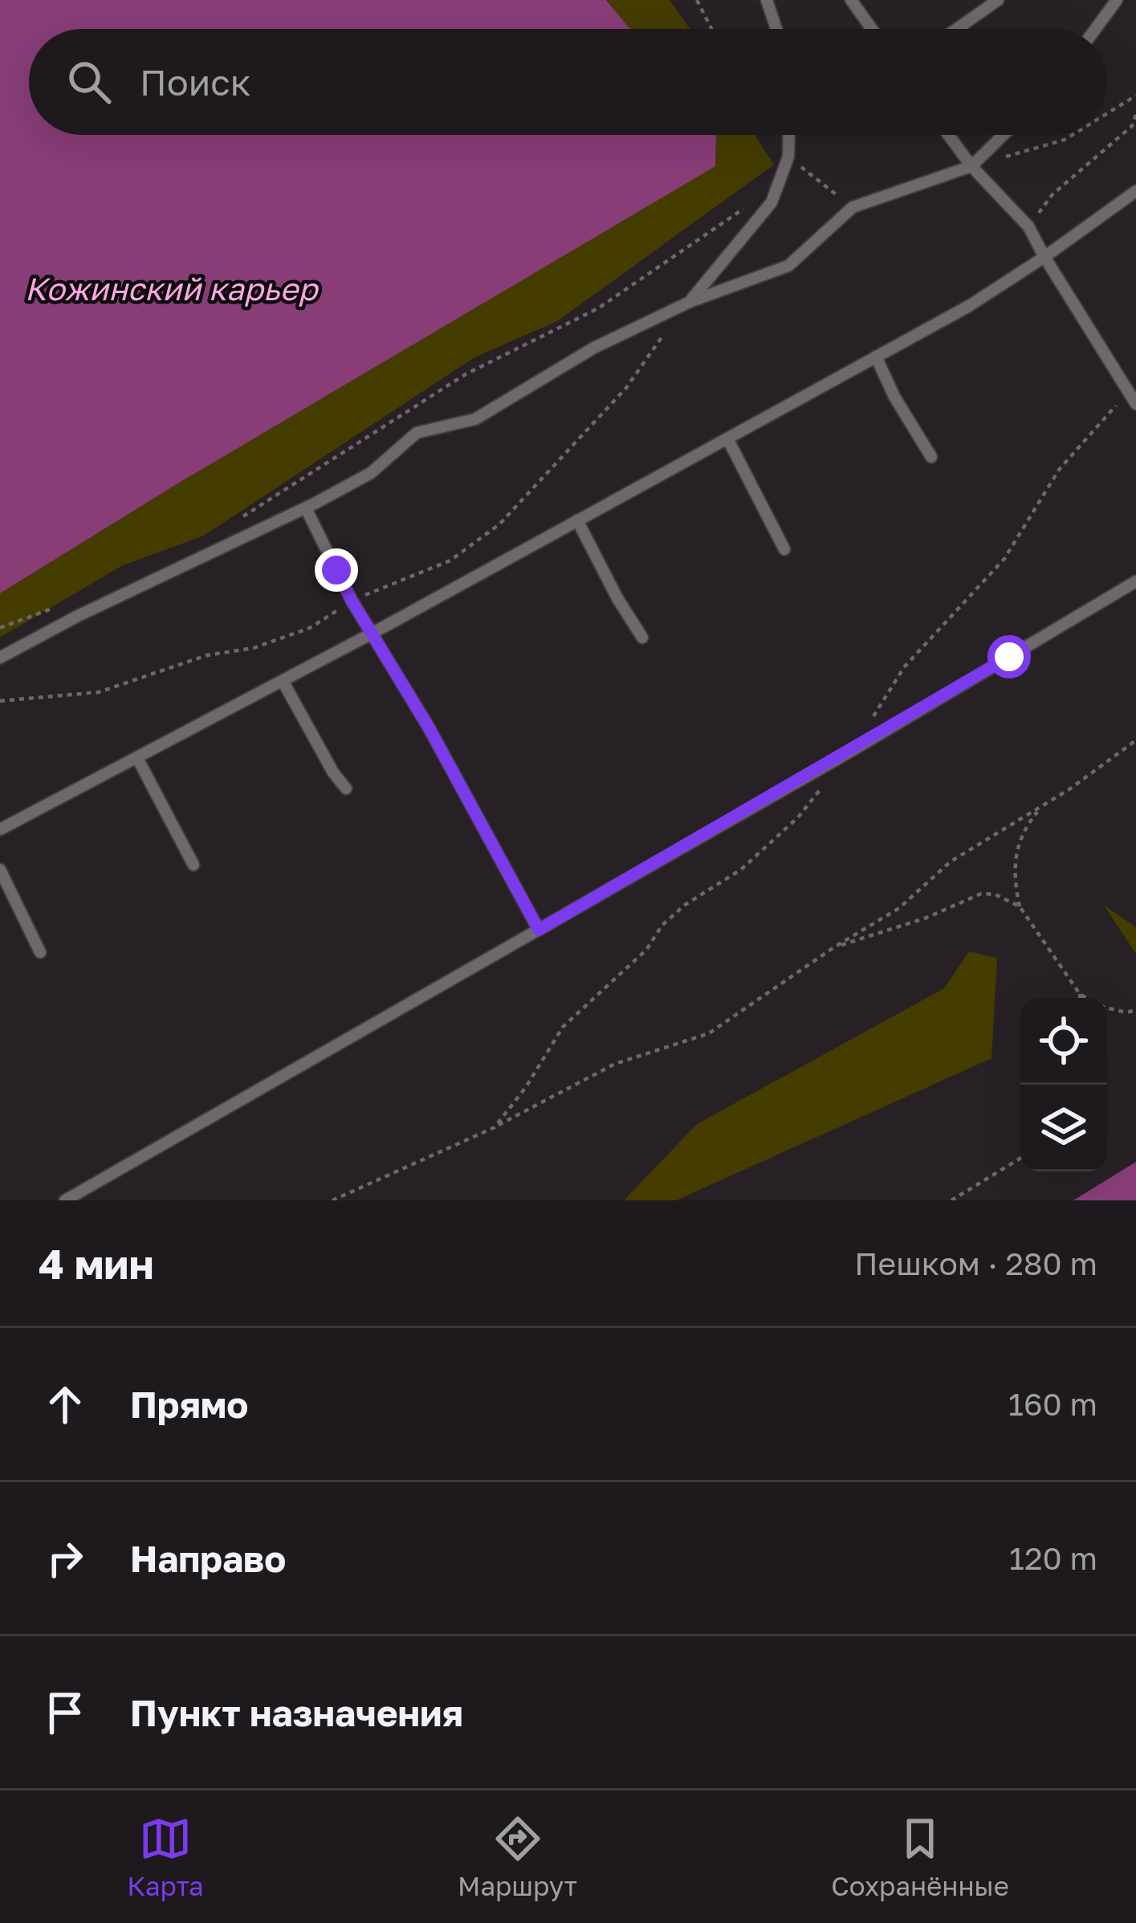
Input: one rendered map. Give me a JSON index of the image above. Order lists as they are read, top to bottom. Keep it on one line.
{"water":["Кожинский карьер"],"page":{"search":"Поиск","heading":["4 мин","Пешком · 280 m"],"list":[["Прямо","160 m"],["Направо","120 m"],"Пункт назначения"],"nav":["Карта","Маршрут","Сохранённые"]}}
